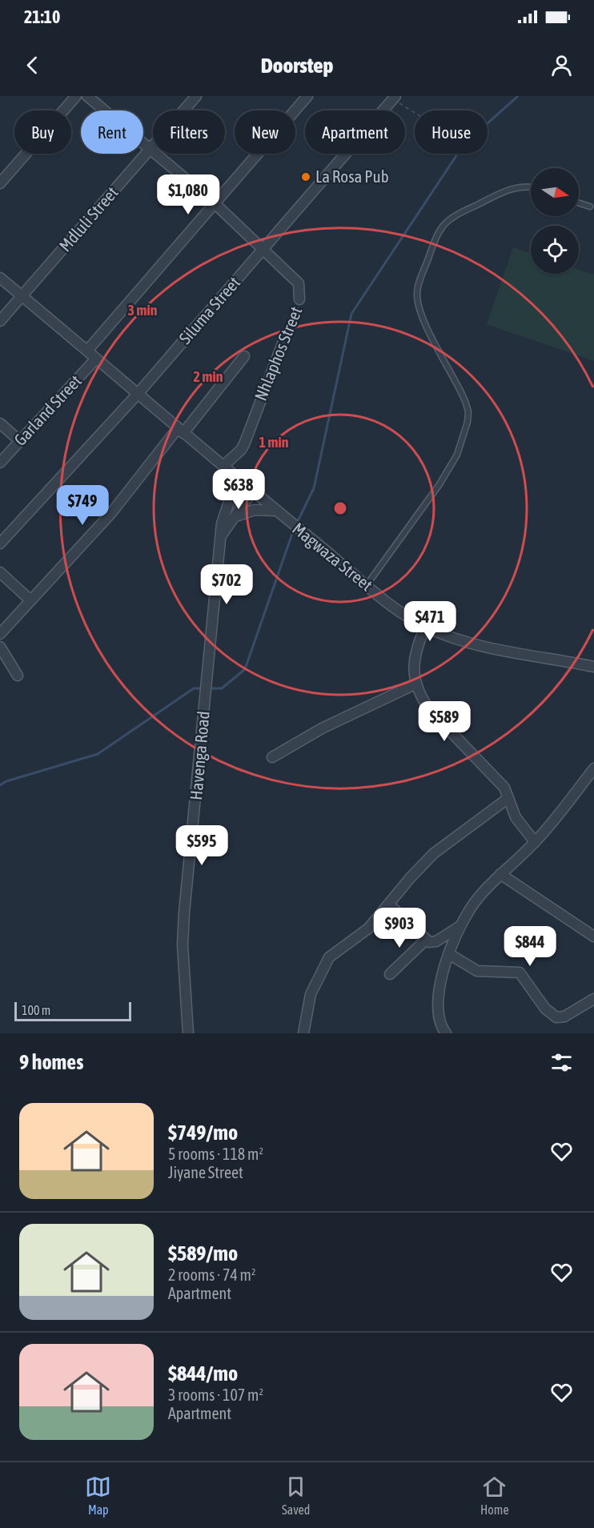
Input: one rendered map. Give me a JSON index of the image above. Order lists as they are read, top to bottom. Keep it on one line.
{"streets":{"street":["Mdluli Street","Siluma Street","Nhlaphos Street","Garland Street","Magwaza Street","Havenga Road"]},"crossings":[["Mdluli Street","Nhlaphos Street"],["Mdluli Street","Magwaza Street"],["Siluma Street","Nhlaphos Street"],["Siluma Street","Magwaza Street"],["Nhlaphos Street","Magwaza Street"],["Garland Street","Magwaza Street"],["Magwaza Street","Havenga Road"]],"places":["La Rosa Pub"],"scale_bar":"100 m","north":"right","page":{"status":"21:10","header":"Doorstep","chip":["Buy","Rent","Filters","New","Apartment","House"],"price":["$1,080","$638","$749","$702","$471","$589","$595","$903","$844"],"scale":"100 m","heading":"9 homes","list":[{"name":"$749/mo","note":"5 rooms · 118 m² · Jiyane Street"},{"name":"$589/mo","note":"2 rooms · 74 m² · Apartment"},{"name":"$844/mo","note":"3 rooms · 107 m² · Apartment"}],"tabs":["Map","Saved","Home"]},"rings":["3 min","2 min","1 min"]}
